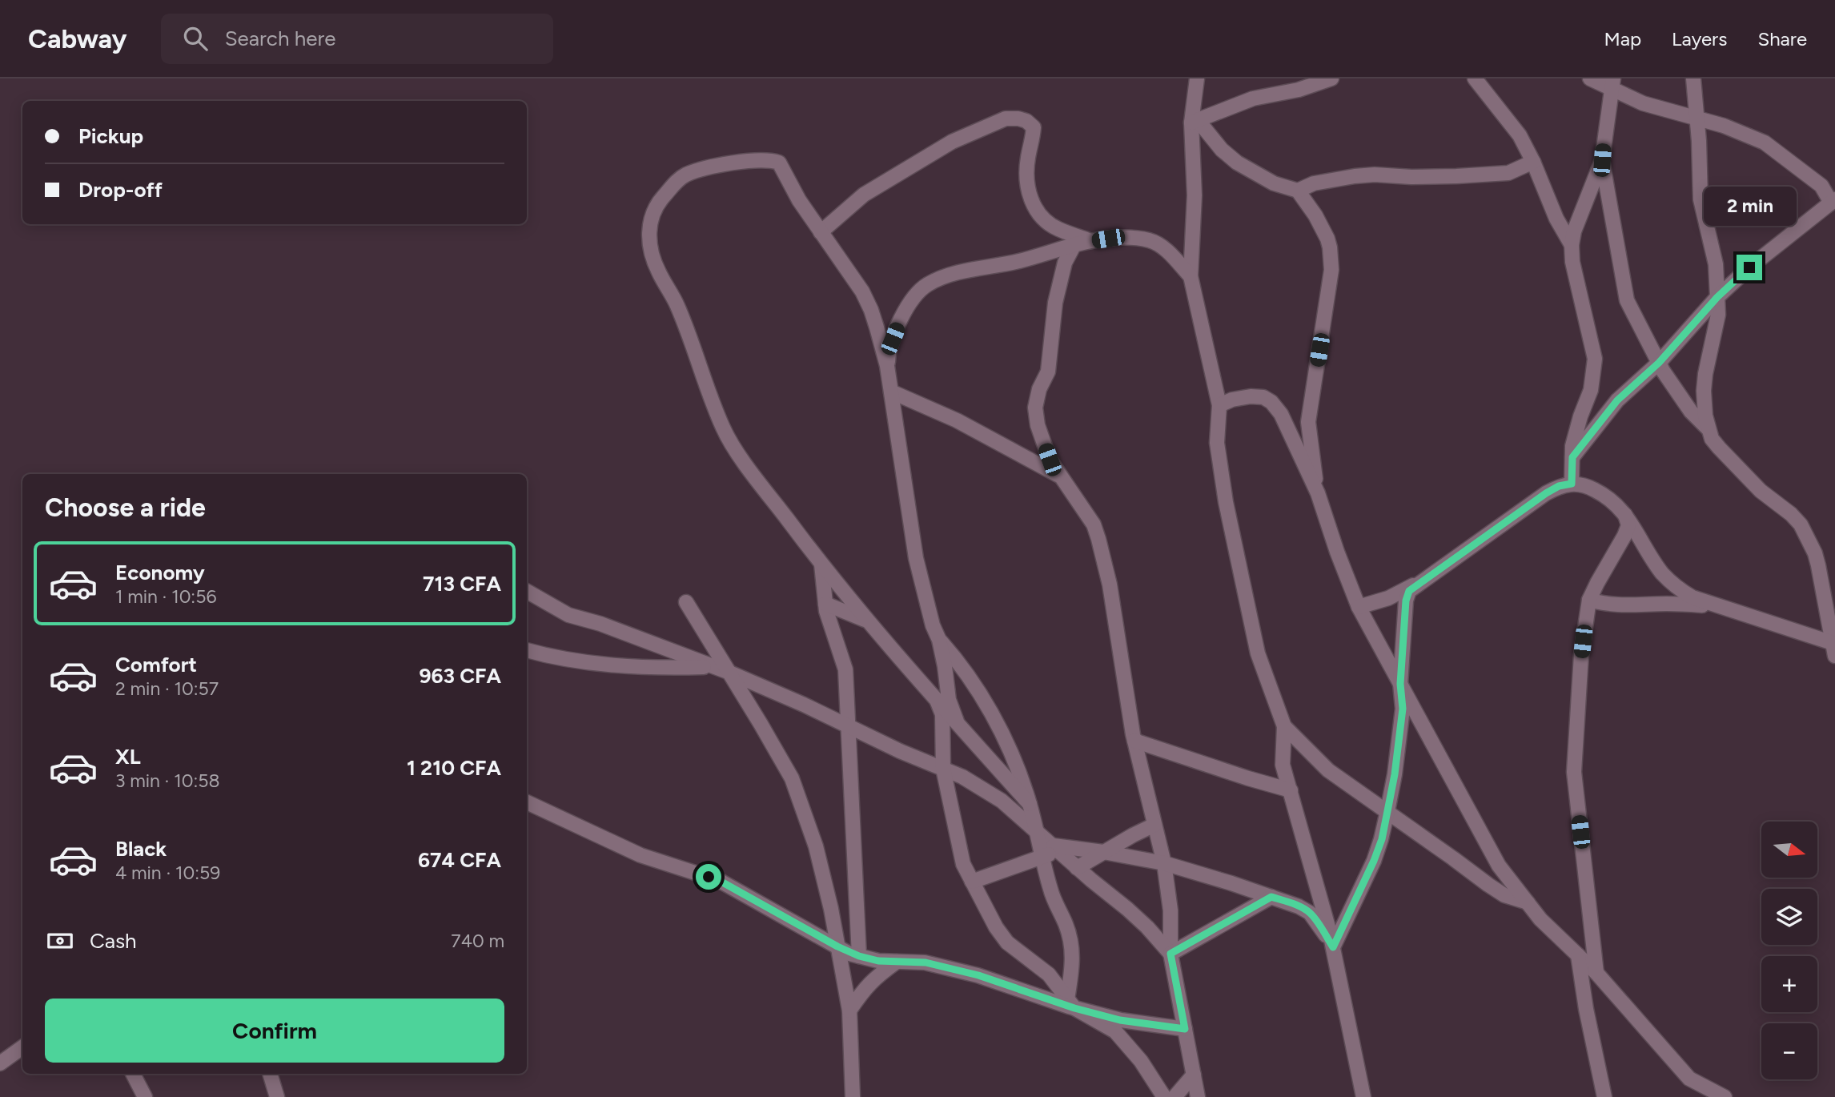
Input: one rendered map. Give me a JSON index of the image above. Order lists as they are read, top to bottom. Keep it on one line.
{"north":"right","page":{"header":"Cabway","search":"Search here","nav":["Map","Layers","Share"],"banner":["Pickup","Drop-off"],"bubble":"2 min","heading":"Choose a ride","list":[{"name":"Economy","note":"1 min · 10:56","value":"713 CFA"},{"name":"Comfort","note":"2 min · 10:57","value":"963 CFA"},{"name":"XL","note":"3 min · 10:58","value":"1 210 CFA"},{"name":"Black","note":"4 min · 10:59","value":"674 CFA"}],"map_buttons":["+","−"],"pay":["Cash","740 m"],"buttons":"Confirm"}}
